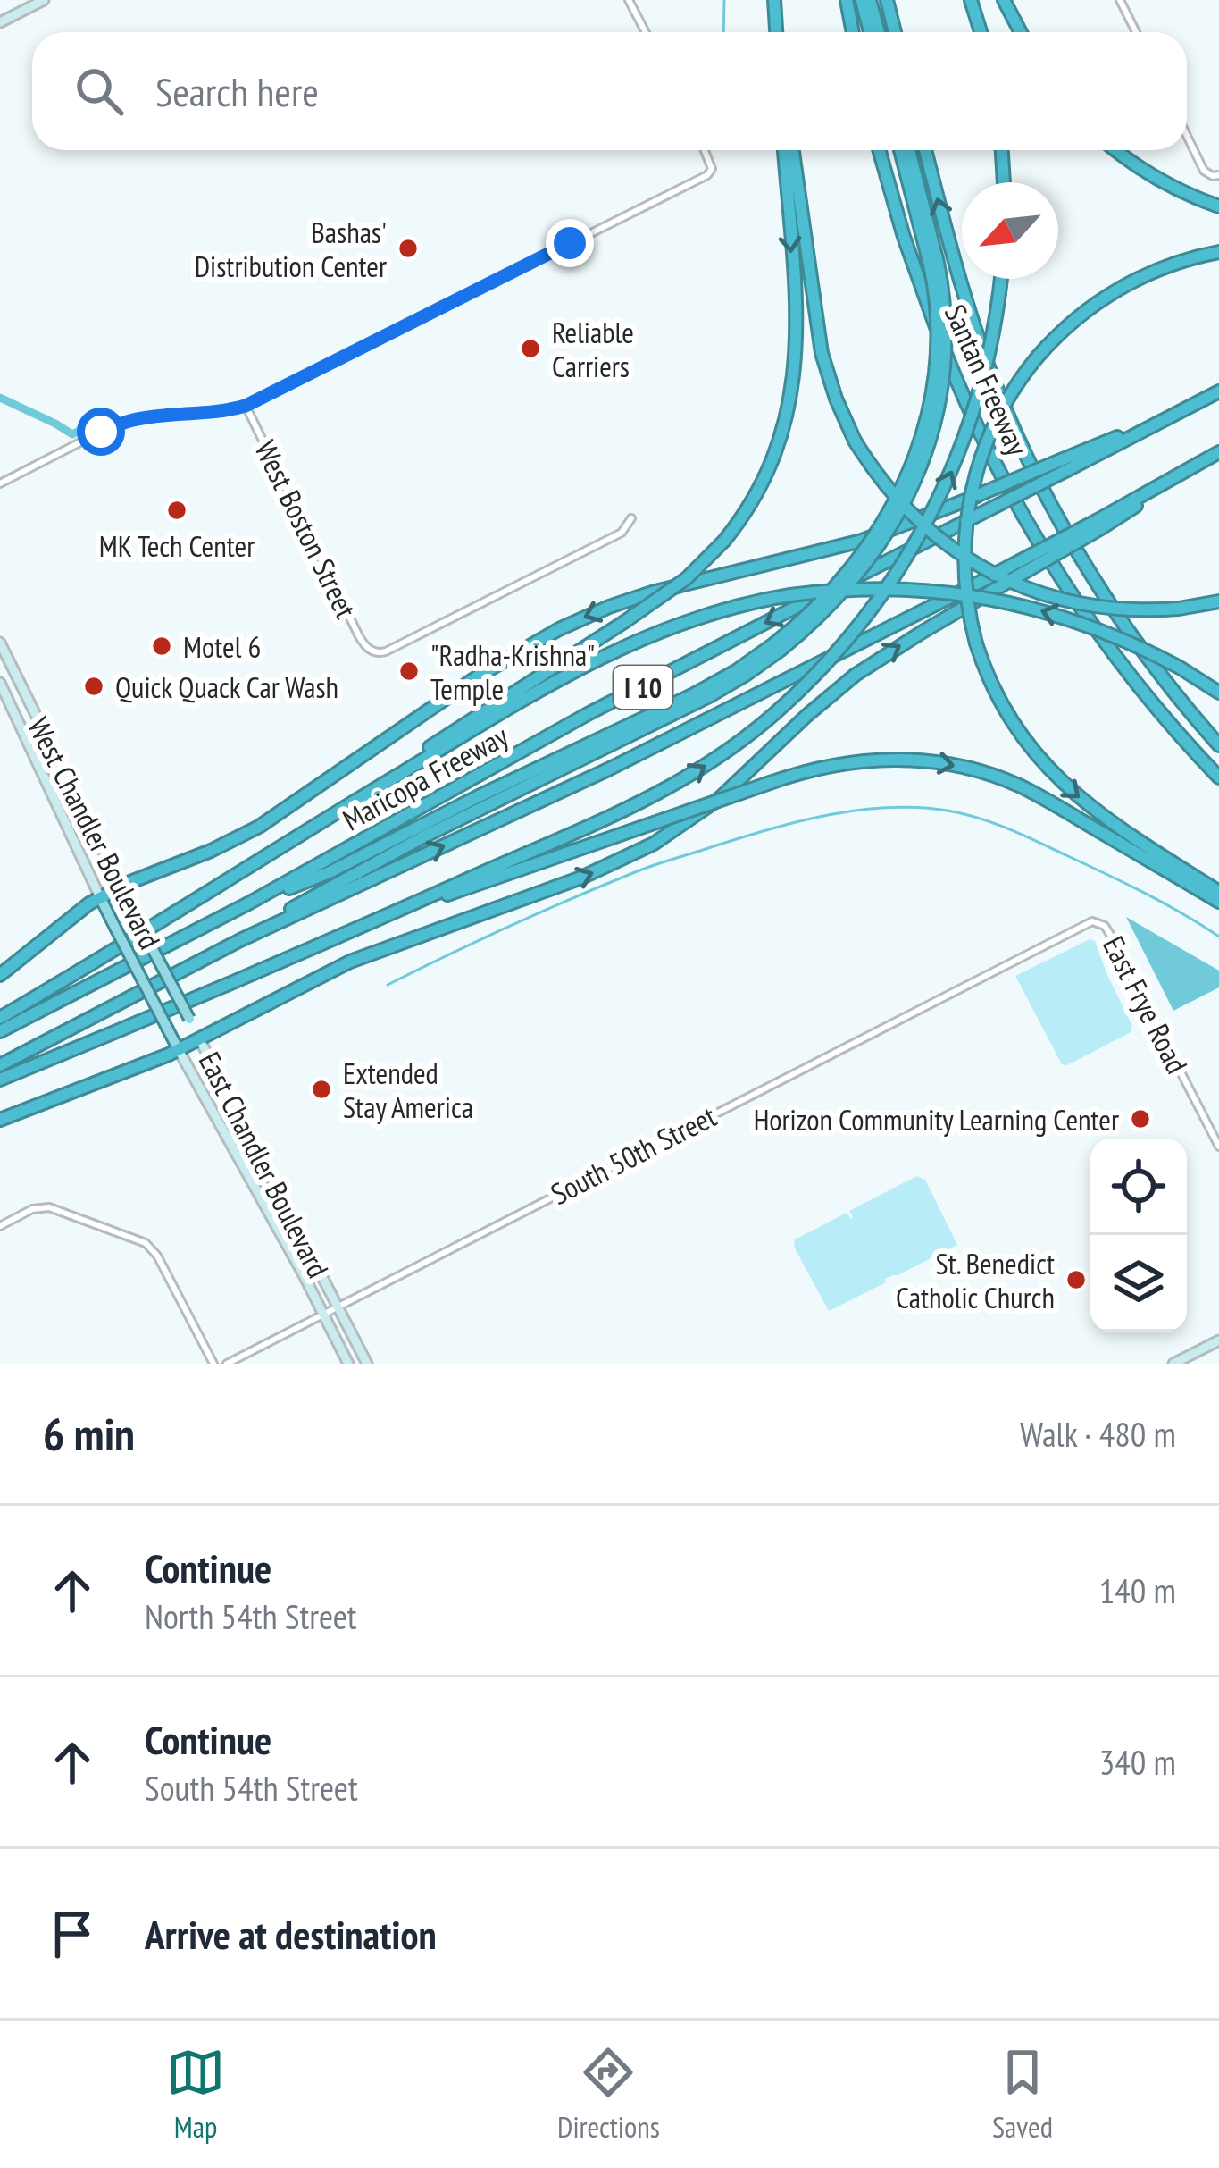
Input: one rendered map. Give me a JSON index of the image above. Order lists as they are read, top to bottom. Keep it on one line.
{"streets":{"highway":["Santan Freeway","I 10","Maricopa Freeway"],"main road":["West Chandler Boulevard","East Chandler Boulevard"],"street":["West Boston Street","East Frye Road","South 50th Street"]},"crossings":[["West Chandler Boulevard","East Chandler Boulevard"],["East Frye Road","South 50th Street"],["South 50th Street","East Chandler Boulevard"]],"places":["Bashas' Distribution Center","Reliable Carriers","MK Tech Center","Motel 6","\"Radha-Krishna\" Temple","Quick Quack Car Wash","Extended Stay America","Horizon Community Learning Center","St. Benedict Catholic Church"],"north":"bottom left","page":{"search":"Search here","heading":["6 min","Walk · 480 m"],"list":[["Continue","North 54th Street","140 m"],["Continue","South 54th Street","340 m"],"Arrive at destination"],"nav":["Map","Directions","Saved"]}}
